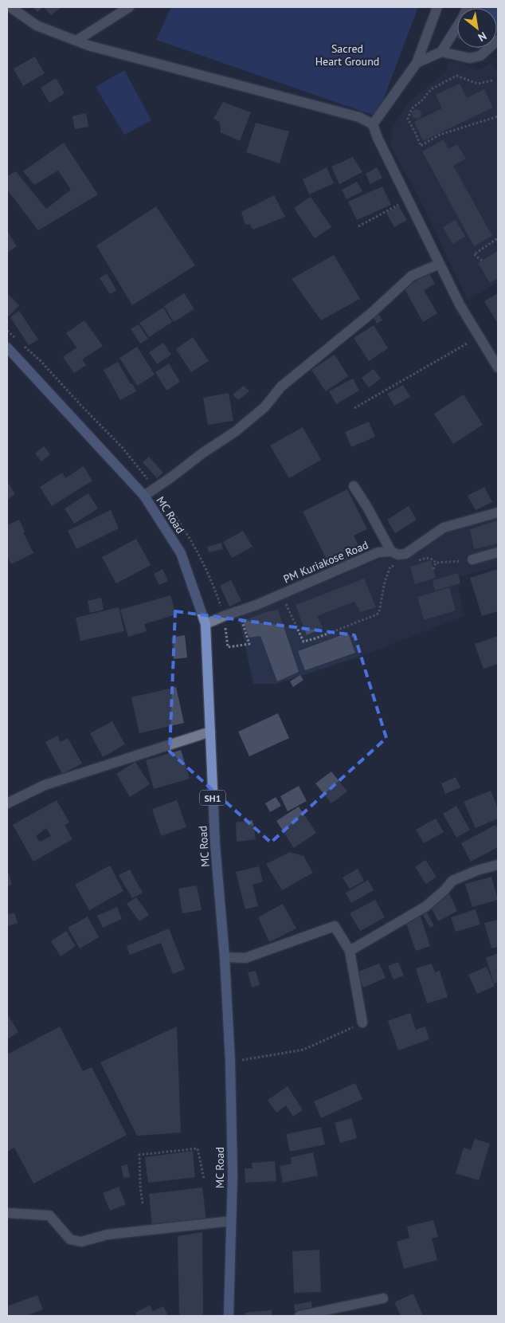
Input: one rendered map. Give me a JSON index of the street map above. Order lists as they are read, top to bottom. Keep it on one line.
{"streets":{"main road":["MC Road","SH1"],"street":["PM Kuriakose Road"]},"crossings":[["MC Road","PM Kuriakose Road"]],"parks":["Sacred Heart Ground"],"north":"bottom right"}
